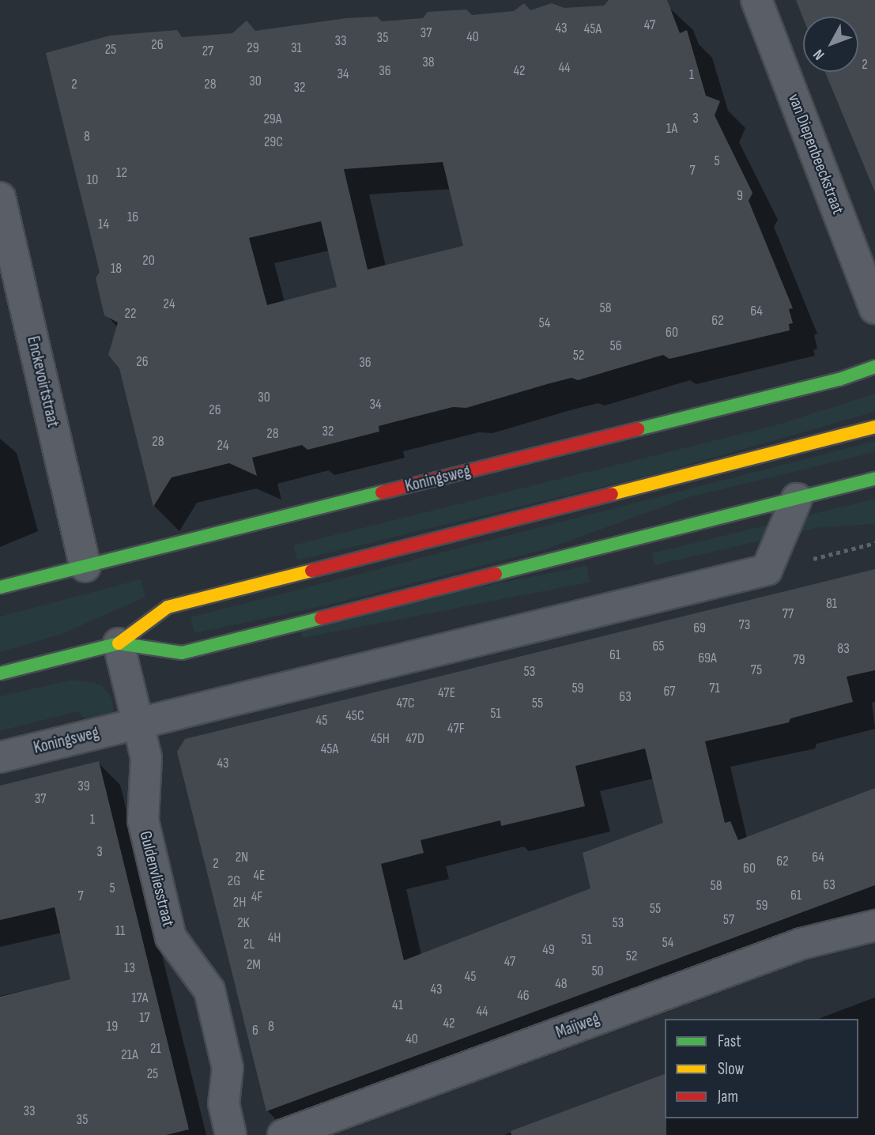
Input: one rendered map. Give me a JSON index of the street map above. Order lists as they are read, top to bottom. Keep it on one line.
{"streets":{"street":["van Diepenbeeckstraat","Enckevoirtstraat","Koningsweg","Guldenvliesstraat","Maijweg"]},"crossings":[["Enckevoirtstraat","Koningsweg"],["Koningsweg","Guldenvliesstraat"]],"house_numbers":["47","43","45A","37","40","35","33","26","29","31","25","27","38","2","44","36","42","34","1","30","2","28","32","3","29A","1A","8","29C","5","7","12","10","9","16","14","20","18","24","58","64","22","62","54","60","56","52","26","36","30","34","26","32","28","28","24","81","77","73","69","65","83","61","69A","79","75","53","59","71","67","47E","63","47C","55","51","45C","45","47F","45H","47D","45A","43","39","37","1","3","2N","64","62","2","60","4E","2G","63","58","5","61","7","4F","2H","59","55","57","2K","53","11","4H","51","54","2L","49","52","47","2M","13","50","45","48","43","46","17A","41","44","17","42","19","8","6","40","21","21A","25","33","35"],"legend":["Fast","Slow","Jam"],"north":"bottom left"}
